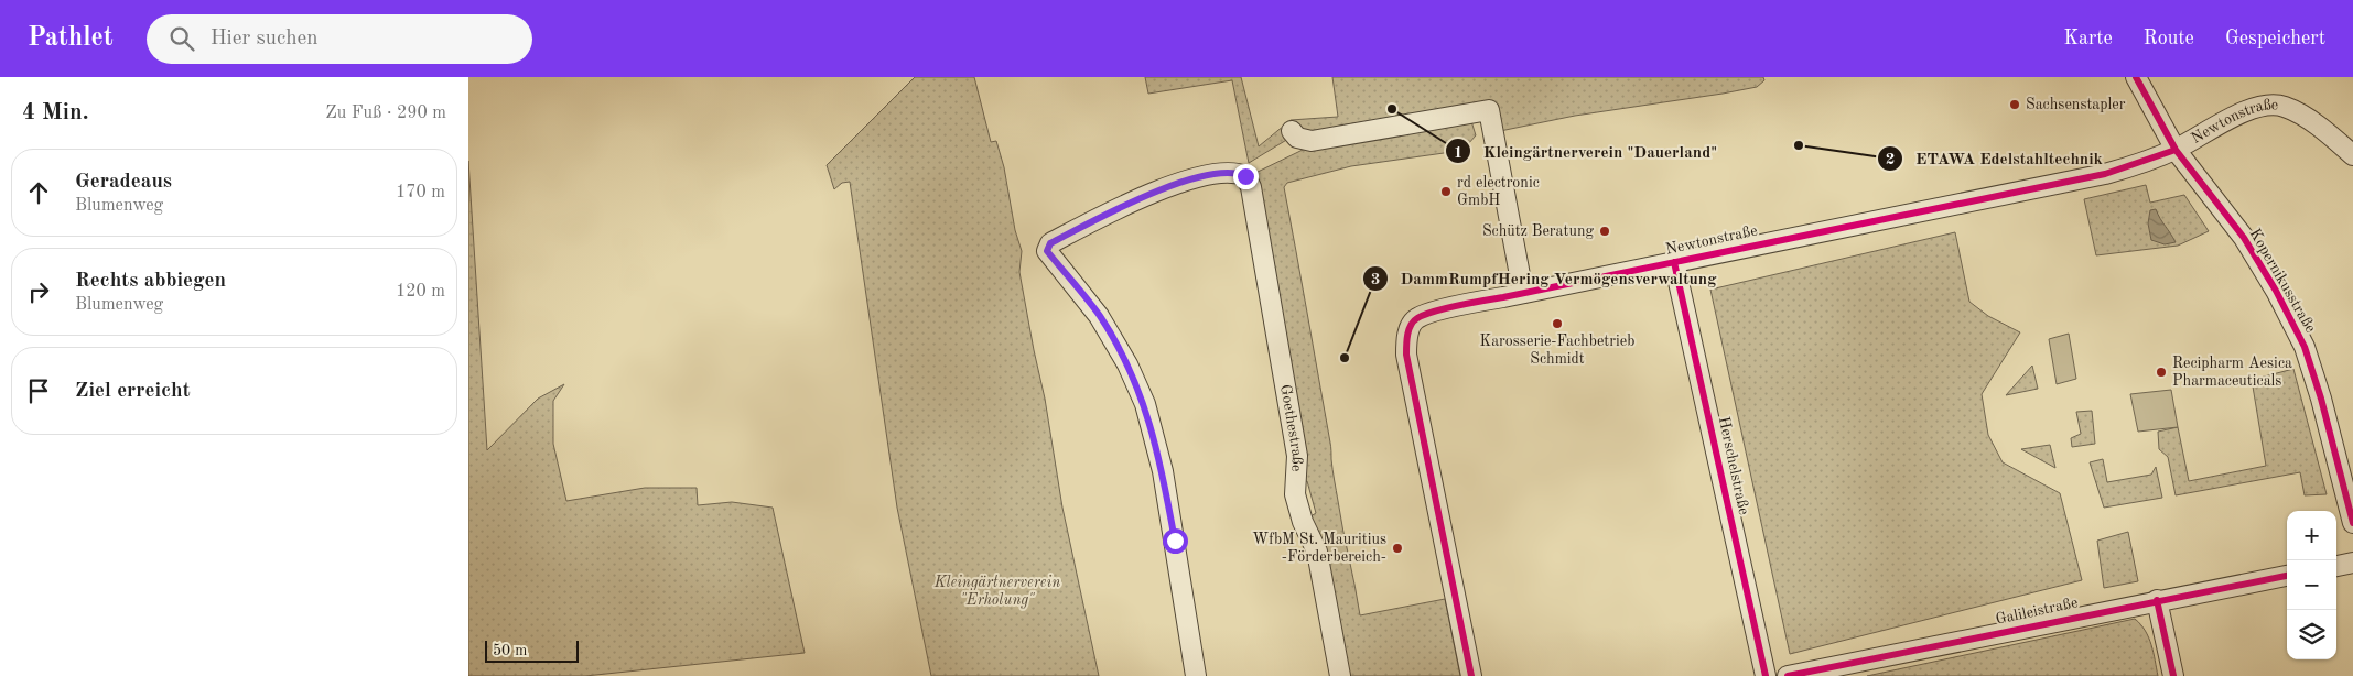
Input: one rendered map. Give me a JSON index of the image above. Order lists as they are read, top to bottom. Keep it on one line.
{"streets":{"street":["Newtonstraße","Kopernikusstraße","Goethestraße","Herschelstraße","Galileistraße"]},"crossings":[["Newtonstraße","Kopernikusstraße"],["Newtonstraße","Herschelstraße"]],"parks":["Kleingärtnerverein \"Erholung\""],"places":["Sachsenstapler","Kleingärtnerverein \"Dauerland\"","ETAWA Edelstahltechnik","rd electronic GmbH","Schütz Beratung","Karosserie-Fachbetrieb Schmidt","DammRumpfHering Vermögensverwaltung","Recipharm Aesica Pharmaceuticals","WfbM St. Mauritius -Förderbereich-"],"scale_bar":"50 m","page":{"header":"Pathlet","search":"Hier suchen","nav":["Karte","Route","Gespeichert"],"heading":["4 Min.","Zu Fuß · 290 m"],"list":[["Geradeaus","Blumenweg","170 m"],["Rechts abbiegen","Blumenweg","120 m"],"Ziel erreicht"],"map_buttons":["+","−"],"scale":"50 m"}}
